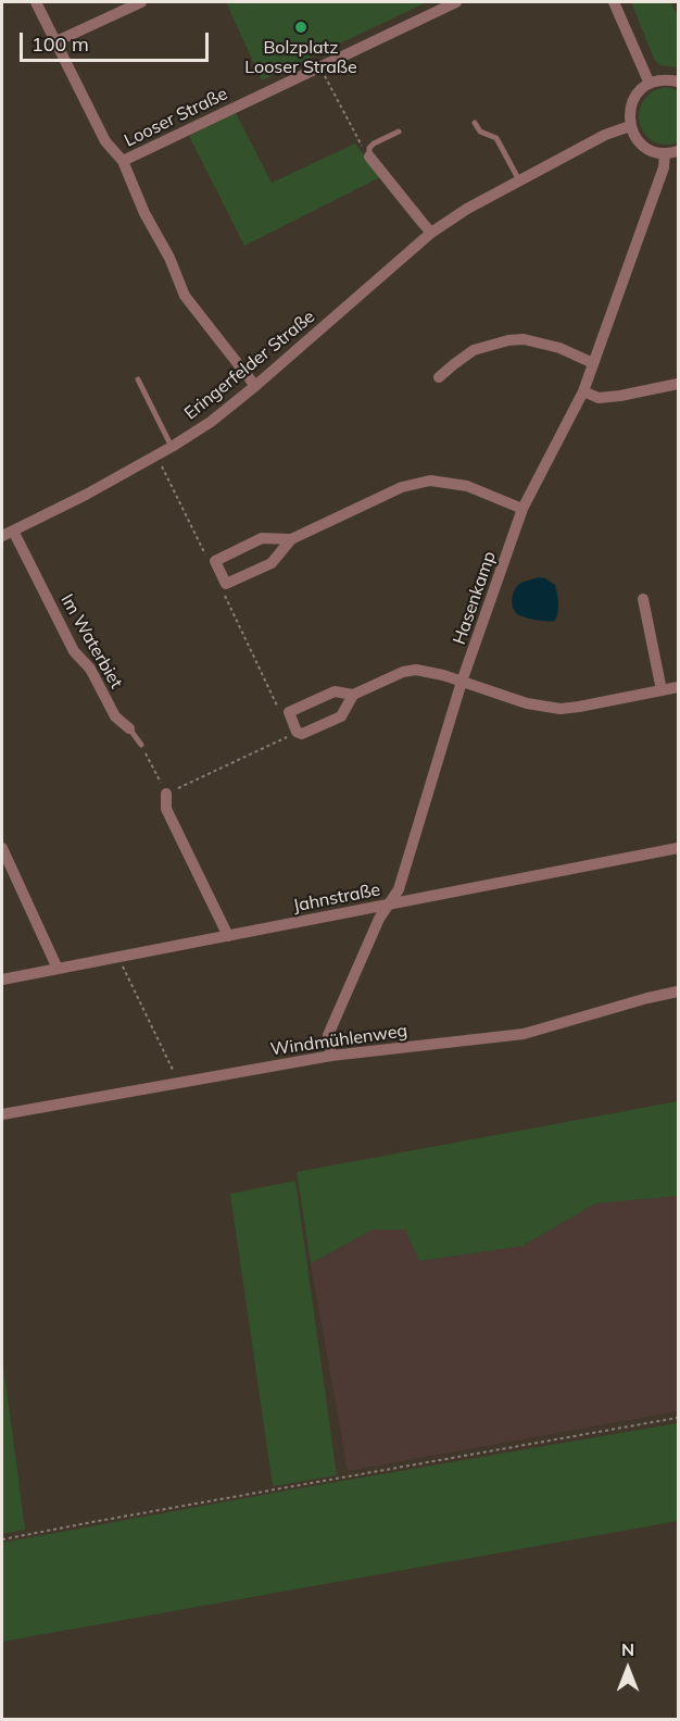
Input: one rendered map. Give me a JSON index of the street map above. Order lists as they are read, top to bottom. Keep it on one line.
{"streets":{"street":["Looser Straße","Eringerfelder Straße","Hasenkamp","Im Waterbiet","Jahnstraße","Windmühlenweg"]},"crossings":[["Looser Straße","Eringerfelder Straße"],["Eringerfelder Straße","Im Waterbiet"],["Hasenkamp","Jahnstraße"],["Hasenkamp","Windmühlenweg"]],"places":["Bolzplatz Looser Straße"],"scale_bar":"100 m","north":"top"}
